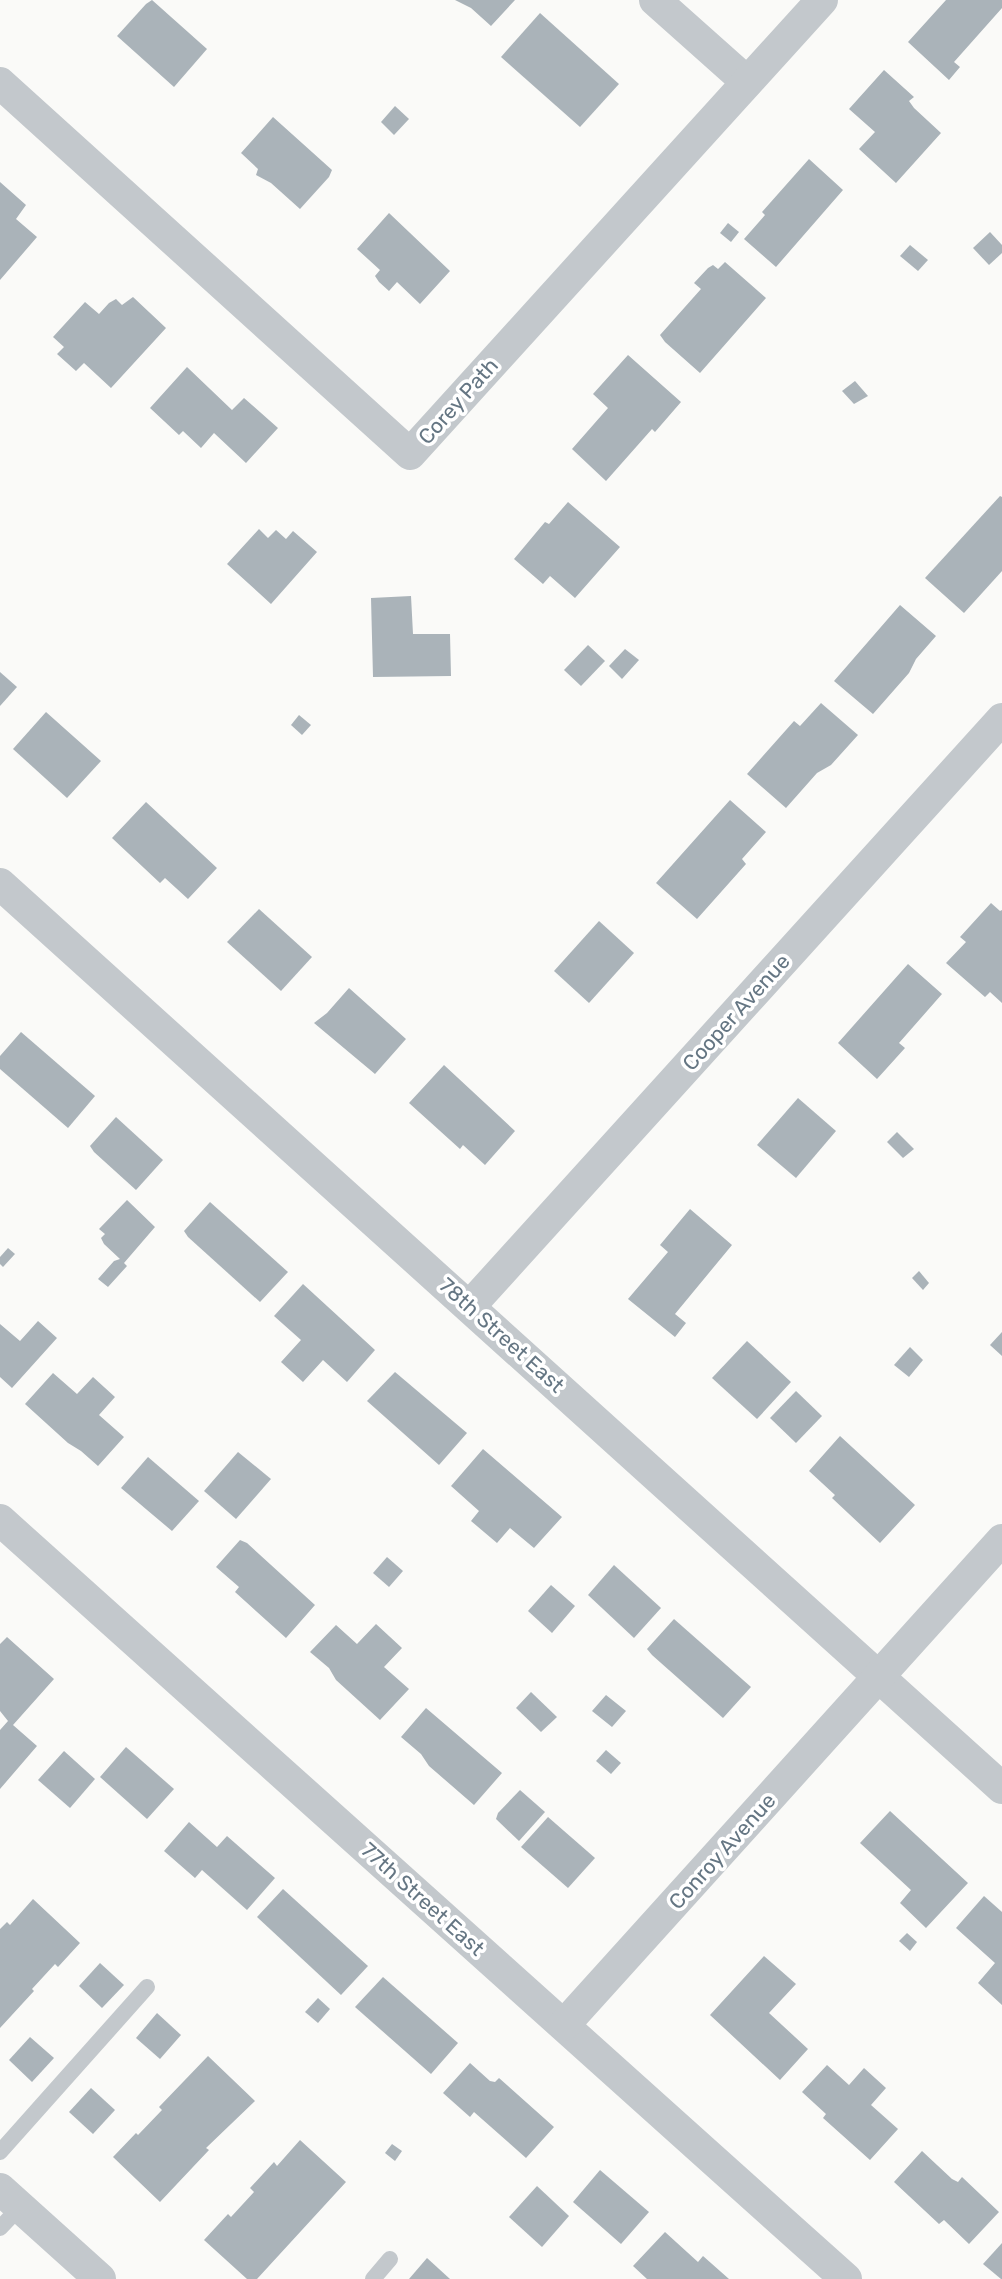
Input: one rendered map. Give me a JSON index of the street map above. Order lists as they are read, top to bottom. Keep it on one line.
{"streets":{"street":["Corey Path","Cooper Avenue","78th Street East","Conroy Avenue","77th Street East"]},"crossings":[["Cooper Avenue","78th Street East"],["78th Street East","Conroy Avenue"],["Conroy Avenue","77th Street East"]]}
